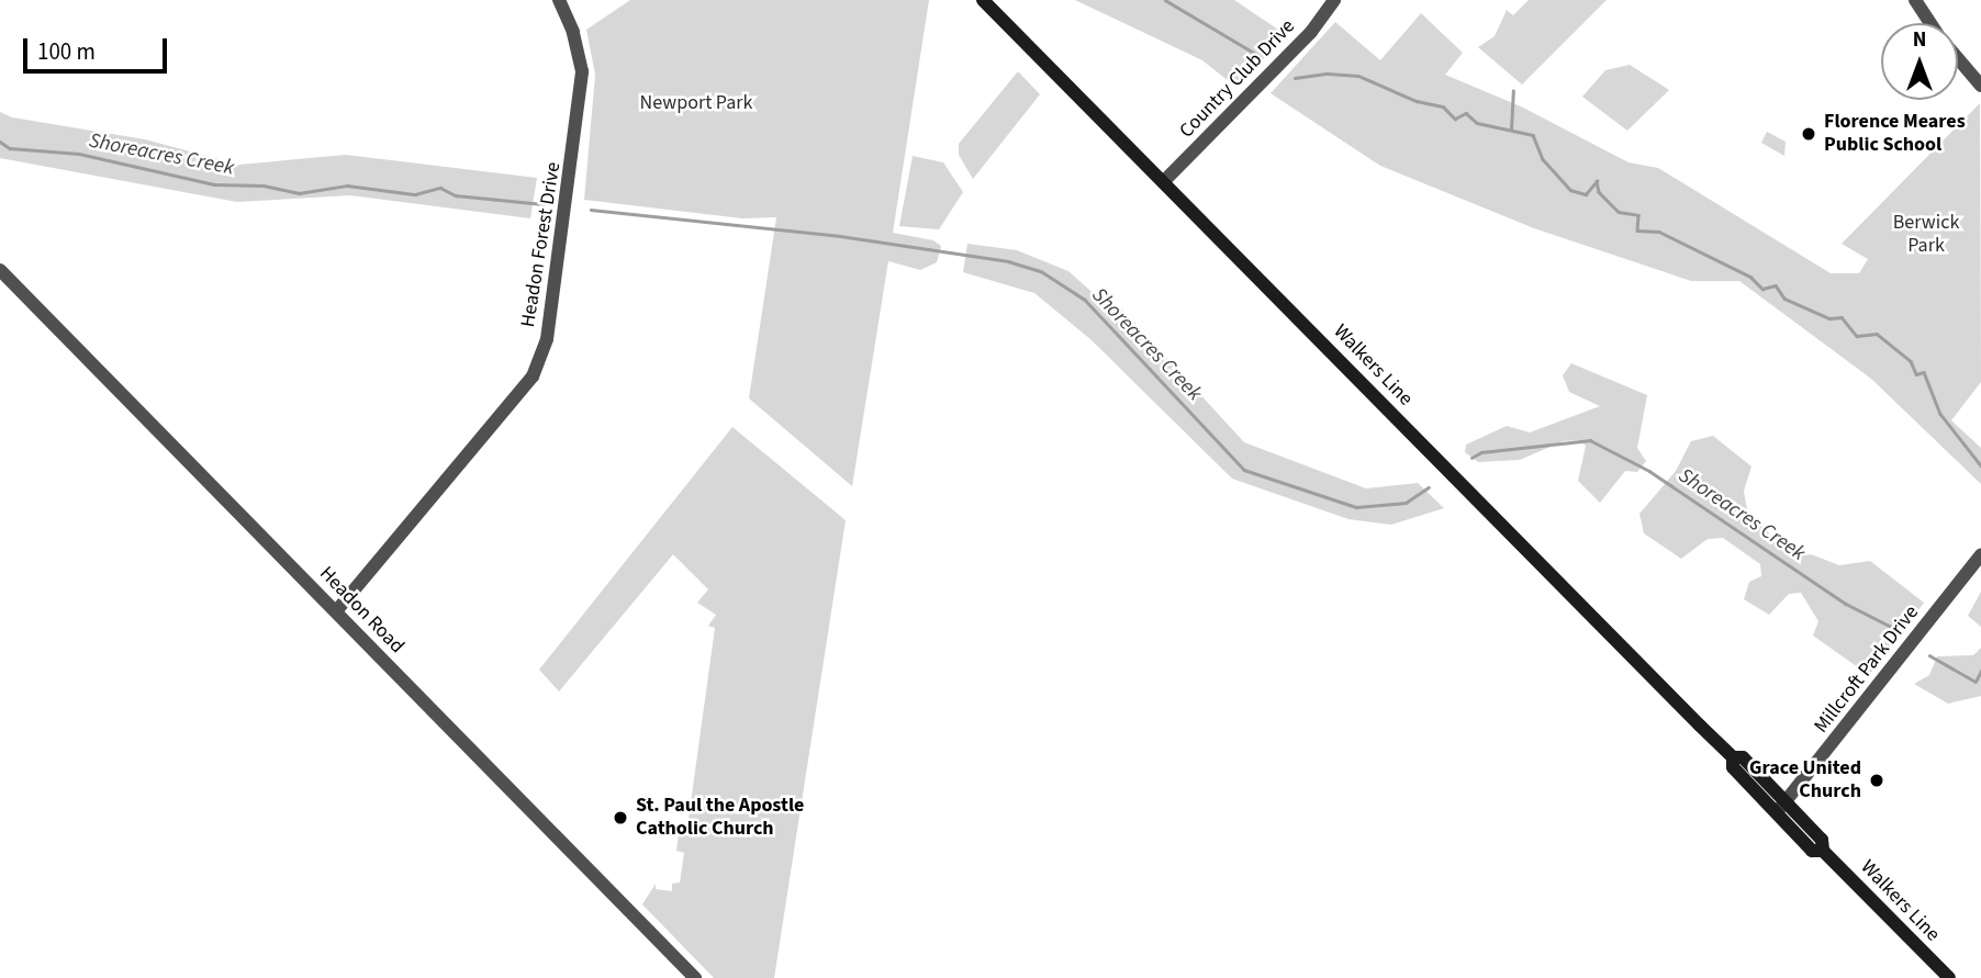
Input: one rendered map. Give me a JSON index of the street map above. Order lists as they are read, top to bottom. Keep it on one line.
{"streets":{"main road":["Walkers Line"],"street":["Country Club Drive","Headon Forest Drive","Headon Road","Millcroft Park Drive"]},"crossings":[["Country Club Drive","Walkers Line"],["Headon Forest Drive","Headon Road"],["Walkers Line","Millcroft Park Drive"]],"water":["Shoreacres Creek"],"parks":["Newport Park","Berwick Park"],"places":["Florence Meares Public School","Grace United Church","St. Paul the Apostle Catholic Church"],"scale_bar":"100 m","north":"top"}
